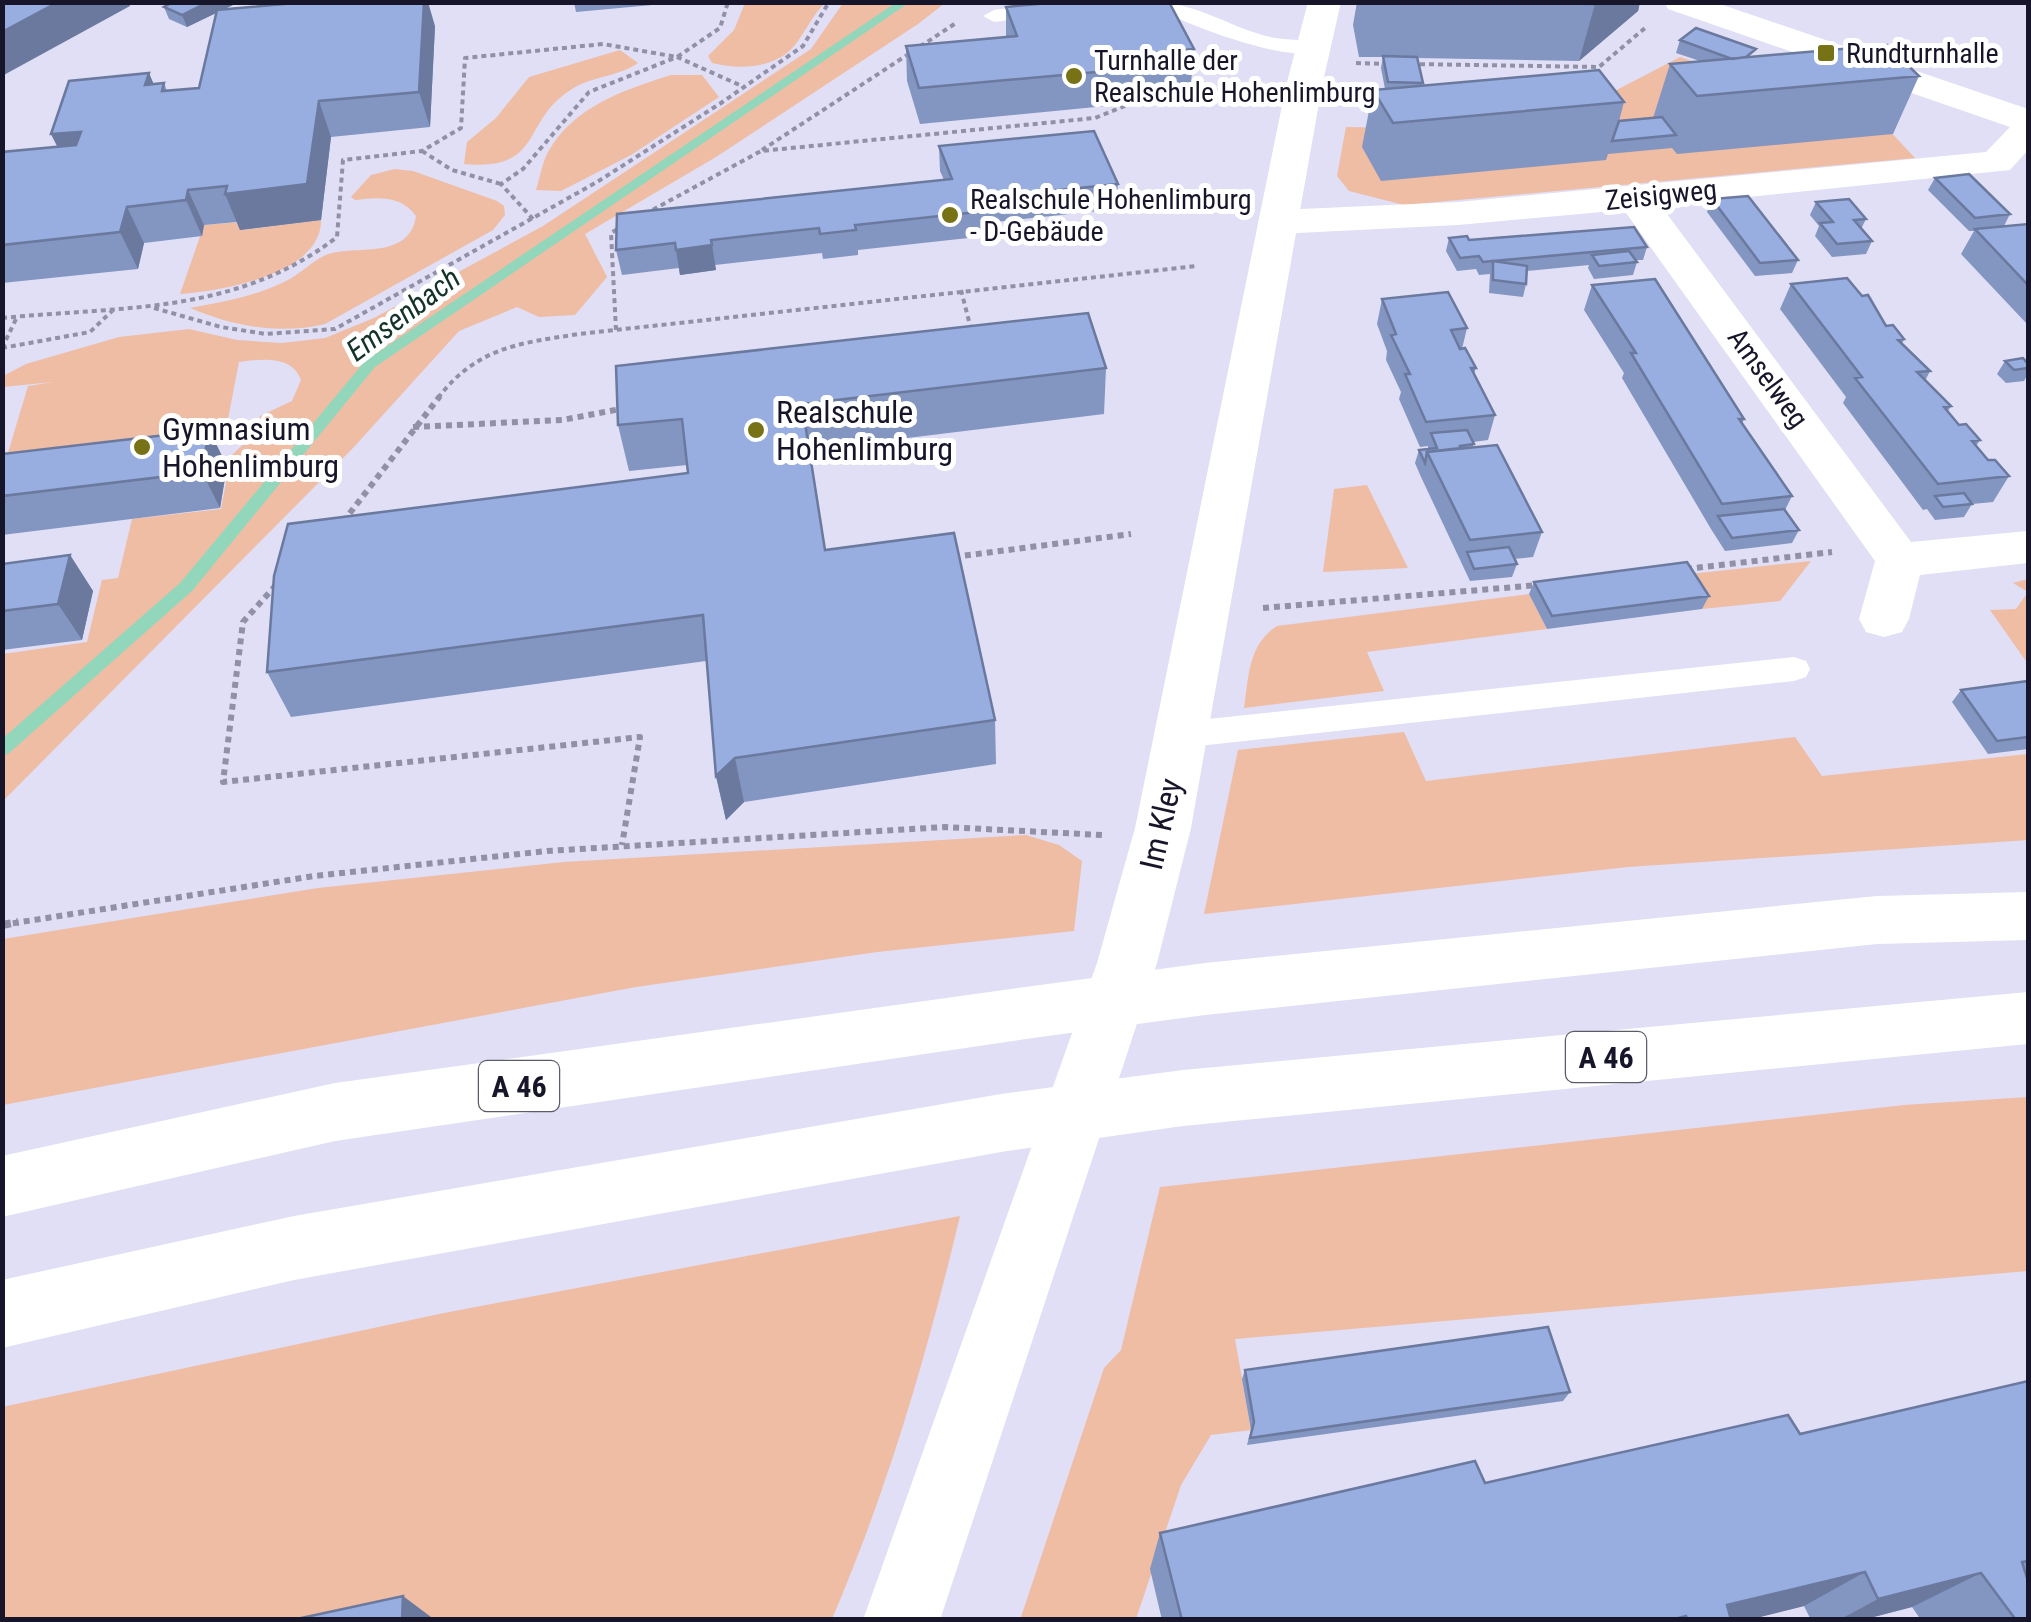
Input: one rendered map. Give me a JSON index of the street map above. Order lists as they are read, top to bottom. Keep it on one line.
{"streets":{"main road":["Zeisigweg","Amselweg","Im Kley","A 46"]},"crossings":[["Zeisigweg","Amselweg"],["Zeisigweg","Im Kley"]],"water":["Emsenbach"],"places":{"transit":["Rundturnhalle"],"other":["Turnhalle der Realschule Hohenlimburg","Realschule Hohenlimburg - D-Gebäude","Realschule Hohenlimburg","Gymnasium Hohenlimburg"]}}
